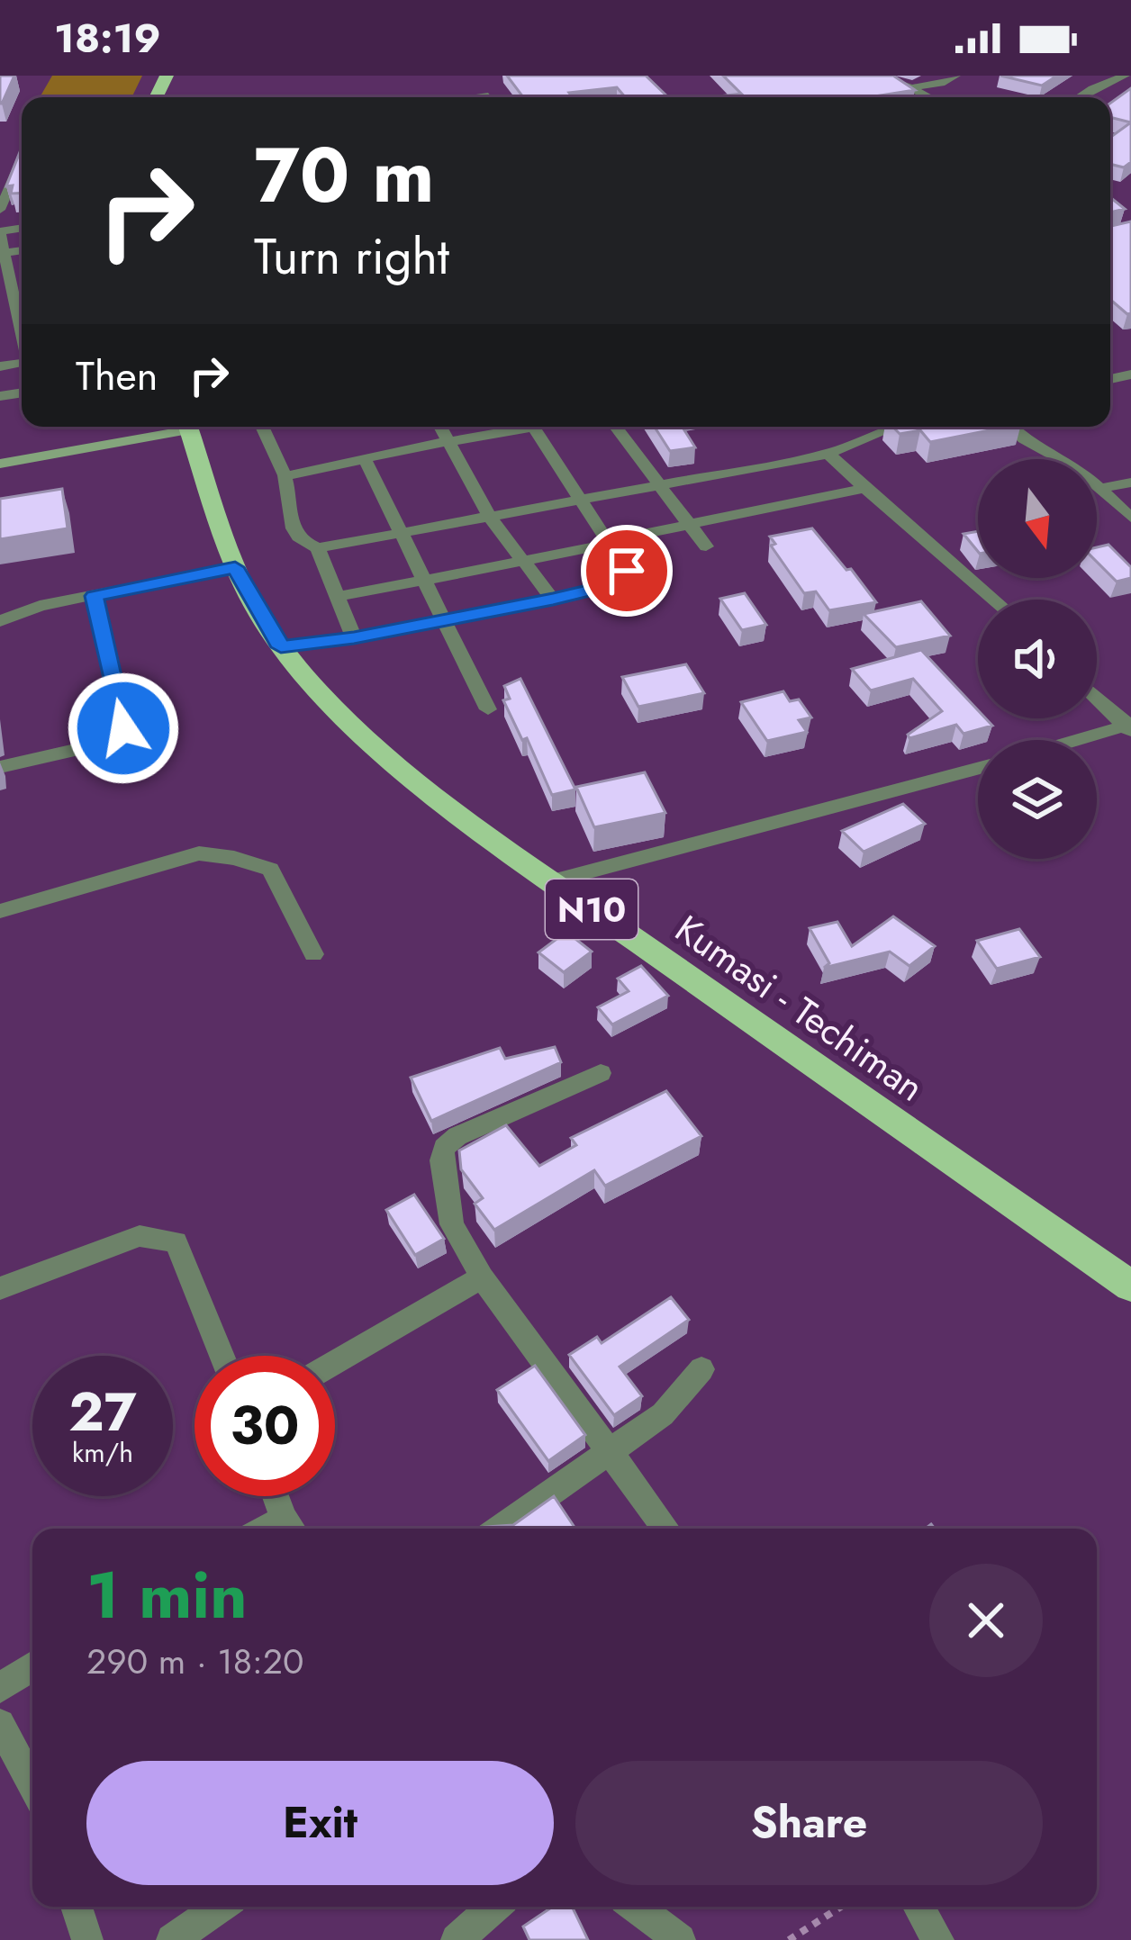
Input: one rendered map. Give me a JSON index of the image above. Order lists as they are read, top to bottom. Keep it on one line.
{"streets":{"highway":["N10","Kumasi - Techiman"]},"north":"bottom","page":{"status":"18:19","turn":["70 m","Turn right"],"then":"Then","speed":"27 km/h","limit":"30","heading":["1 min","290 m · 18:20"],"buttons":["Exit","Share"]}}
